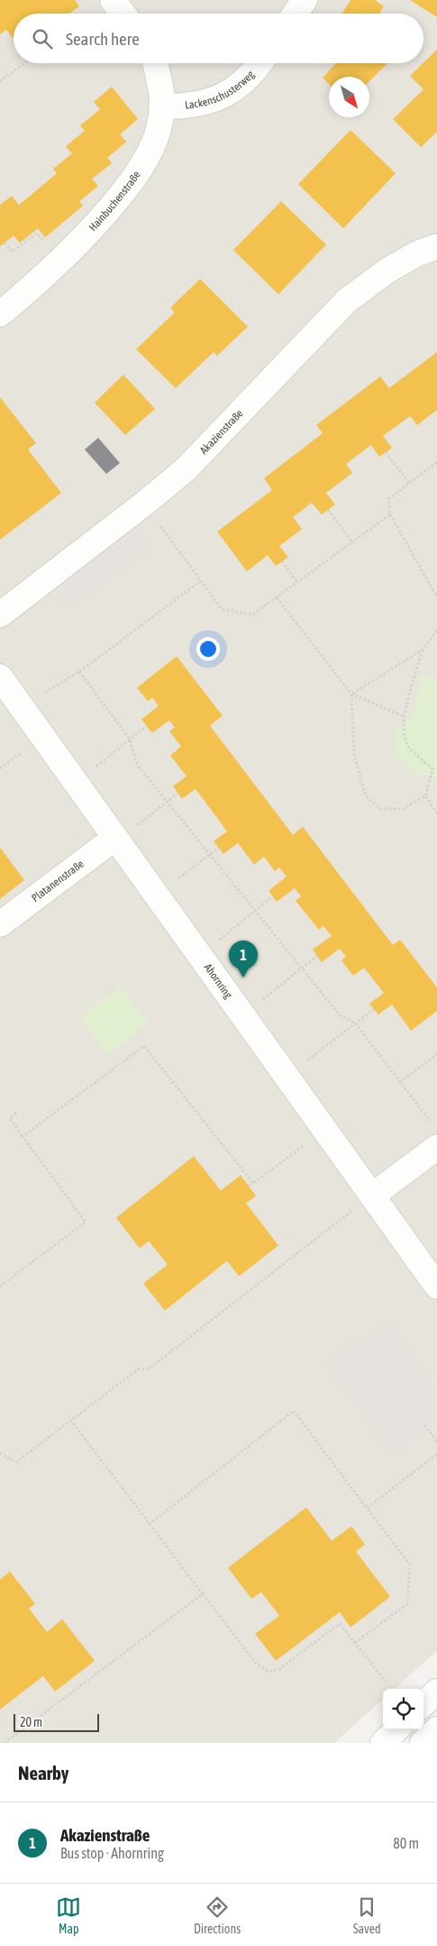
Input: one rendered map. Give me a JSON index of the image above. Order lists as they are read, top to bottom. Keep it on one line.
{"streets":{"street":["Lackenschusterweg","Hainbuchenstraße","Akazienstraße","Platanenstraße","Ahornring"]},"crossings":[["Lackenschusterweg","Hainbuchenstraße"],["Platanenstraße","Ahornring"]],"scale_bar":"20 m","north":"bottom right","page":{"search":"Search here","pins":"1","scale":"20 m","heading":"Nearby","list":[{"mark":"1","name":"Akazienstraße","note":"Bus stop · Ahornring","value":"80 m"}],"nav":["Map","Directions","Saved"]}}
